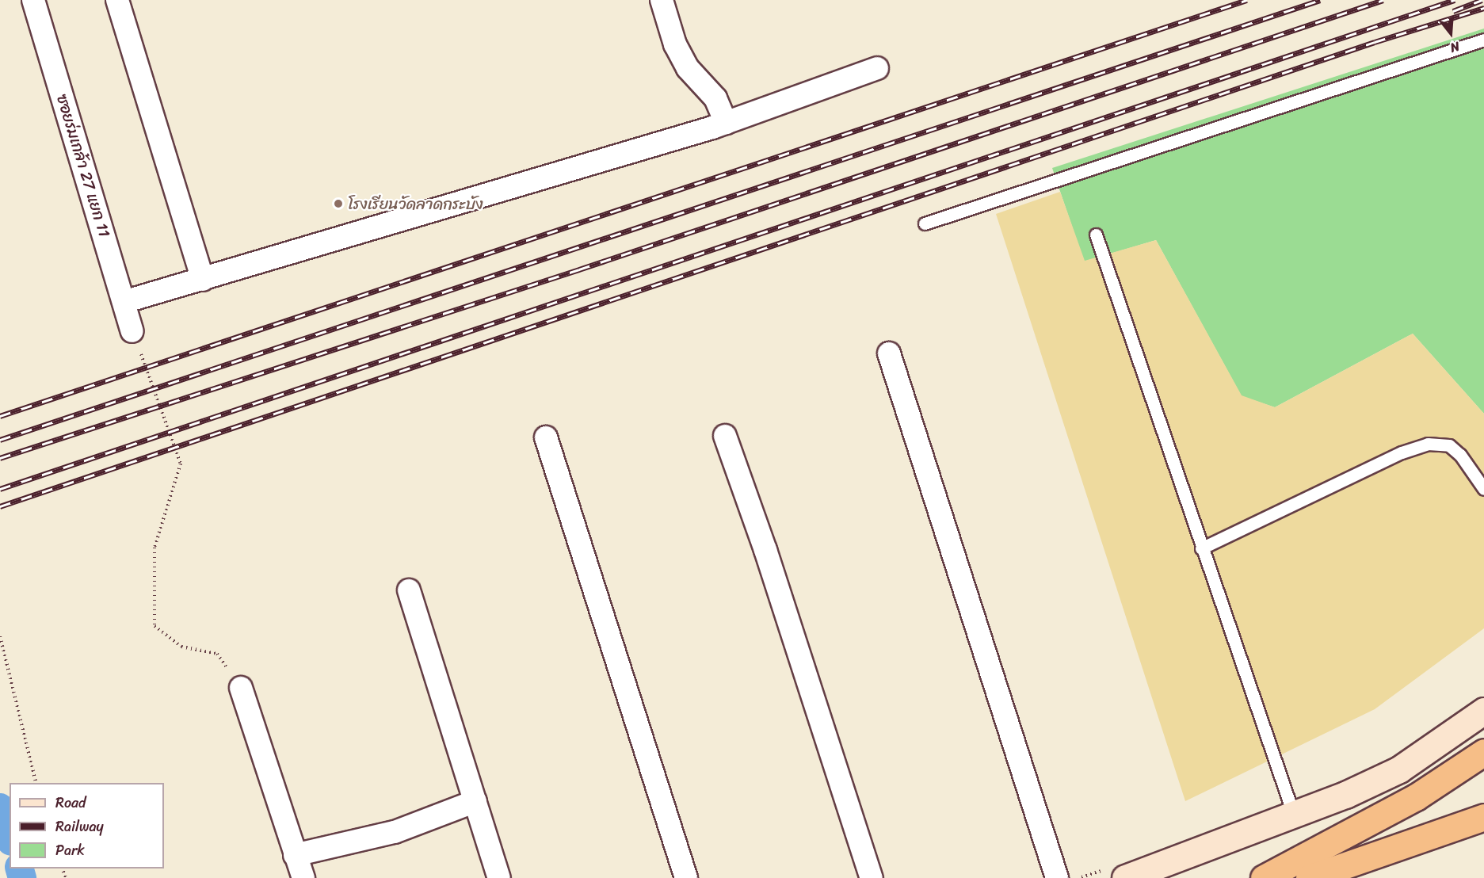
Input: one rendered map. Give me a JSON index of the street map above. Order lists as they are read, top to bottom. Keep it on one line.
{"streets":{"street":["ซอยร่มเกล้า 27 แยก 11"]},"places":["โรงเรียนวัดลาดกระบัง"],"legend":["Road","Railway","Park"],"north":"bottom"}
